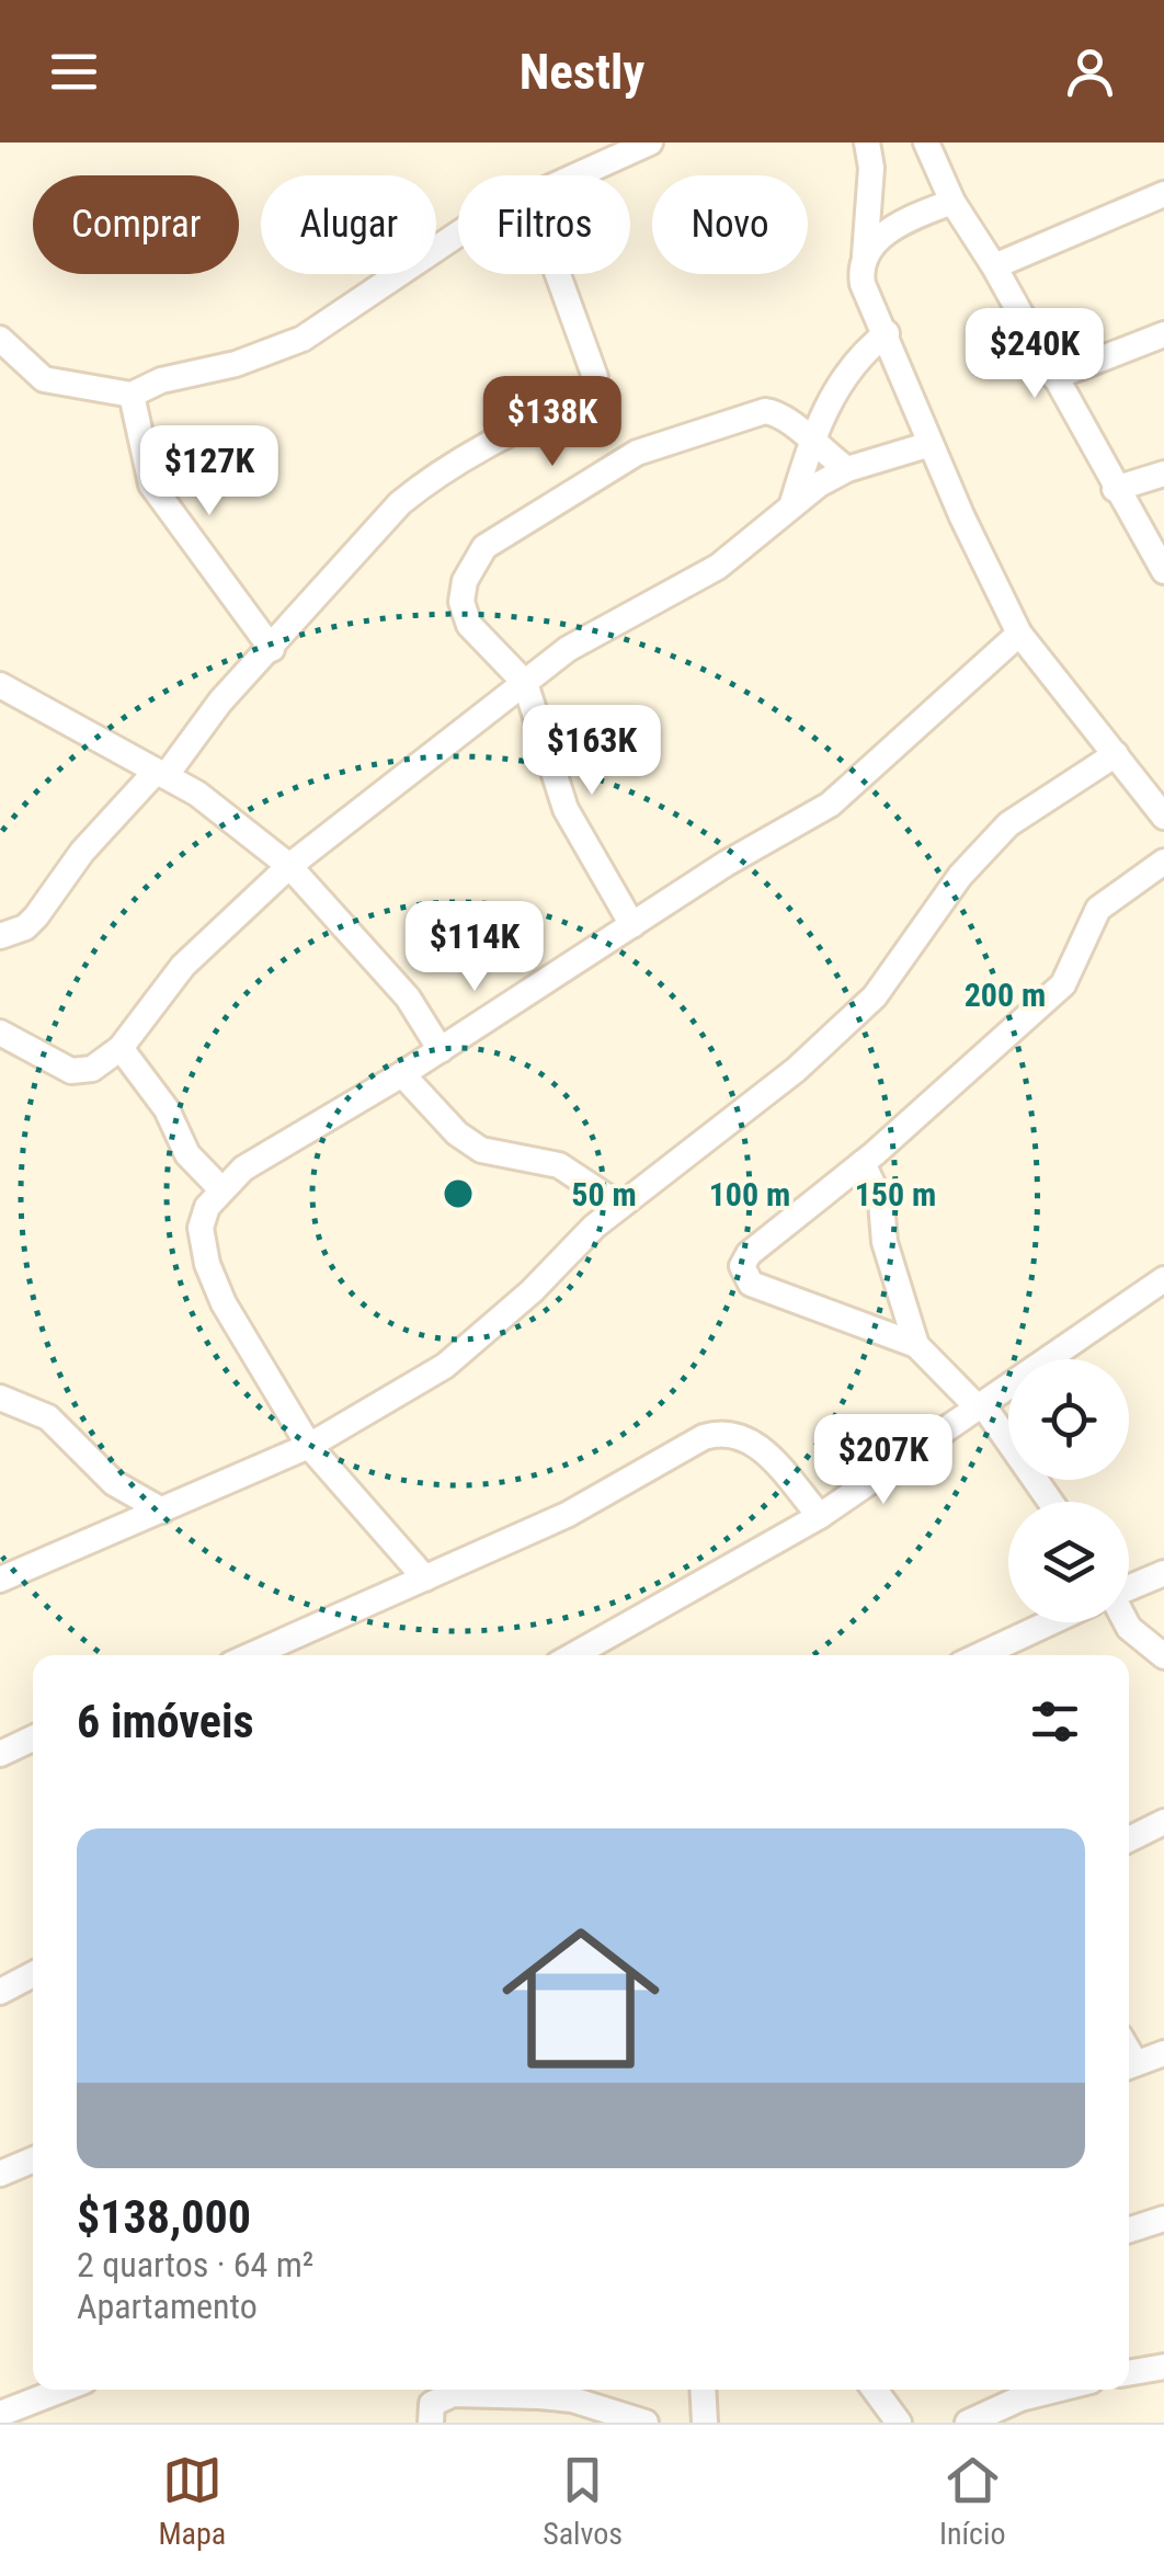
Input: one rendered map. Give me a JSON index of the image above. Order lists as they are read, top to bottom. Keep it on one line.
{"page":{"header":"Nestly","chip":["Comprar","Alugar","Filtros","Novo"],"price":["$240K","$138K","$127K","$163K","$114K","$207K"],"heading":"6 imóveis","list":[{"name":"$138,000","note":"2 quartos · 64 m² · Apartamento"}],"tabs":["Mapa","Salvos","Início"]},"rings":["200 m","50 m","100 m","150 m"]}
